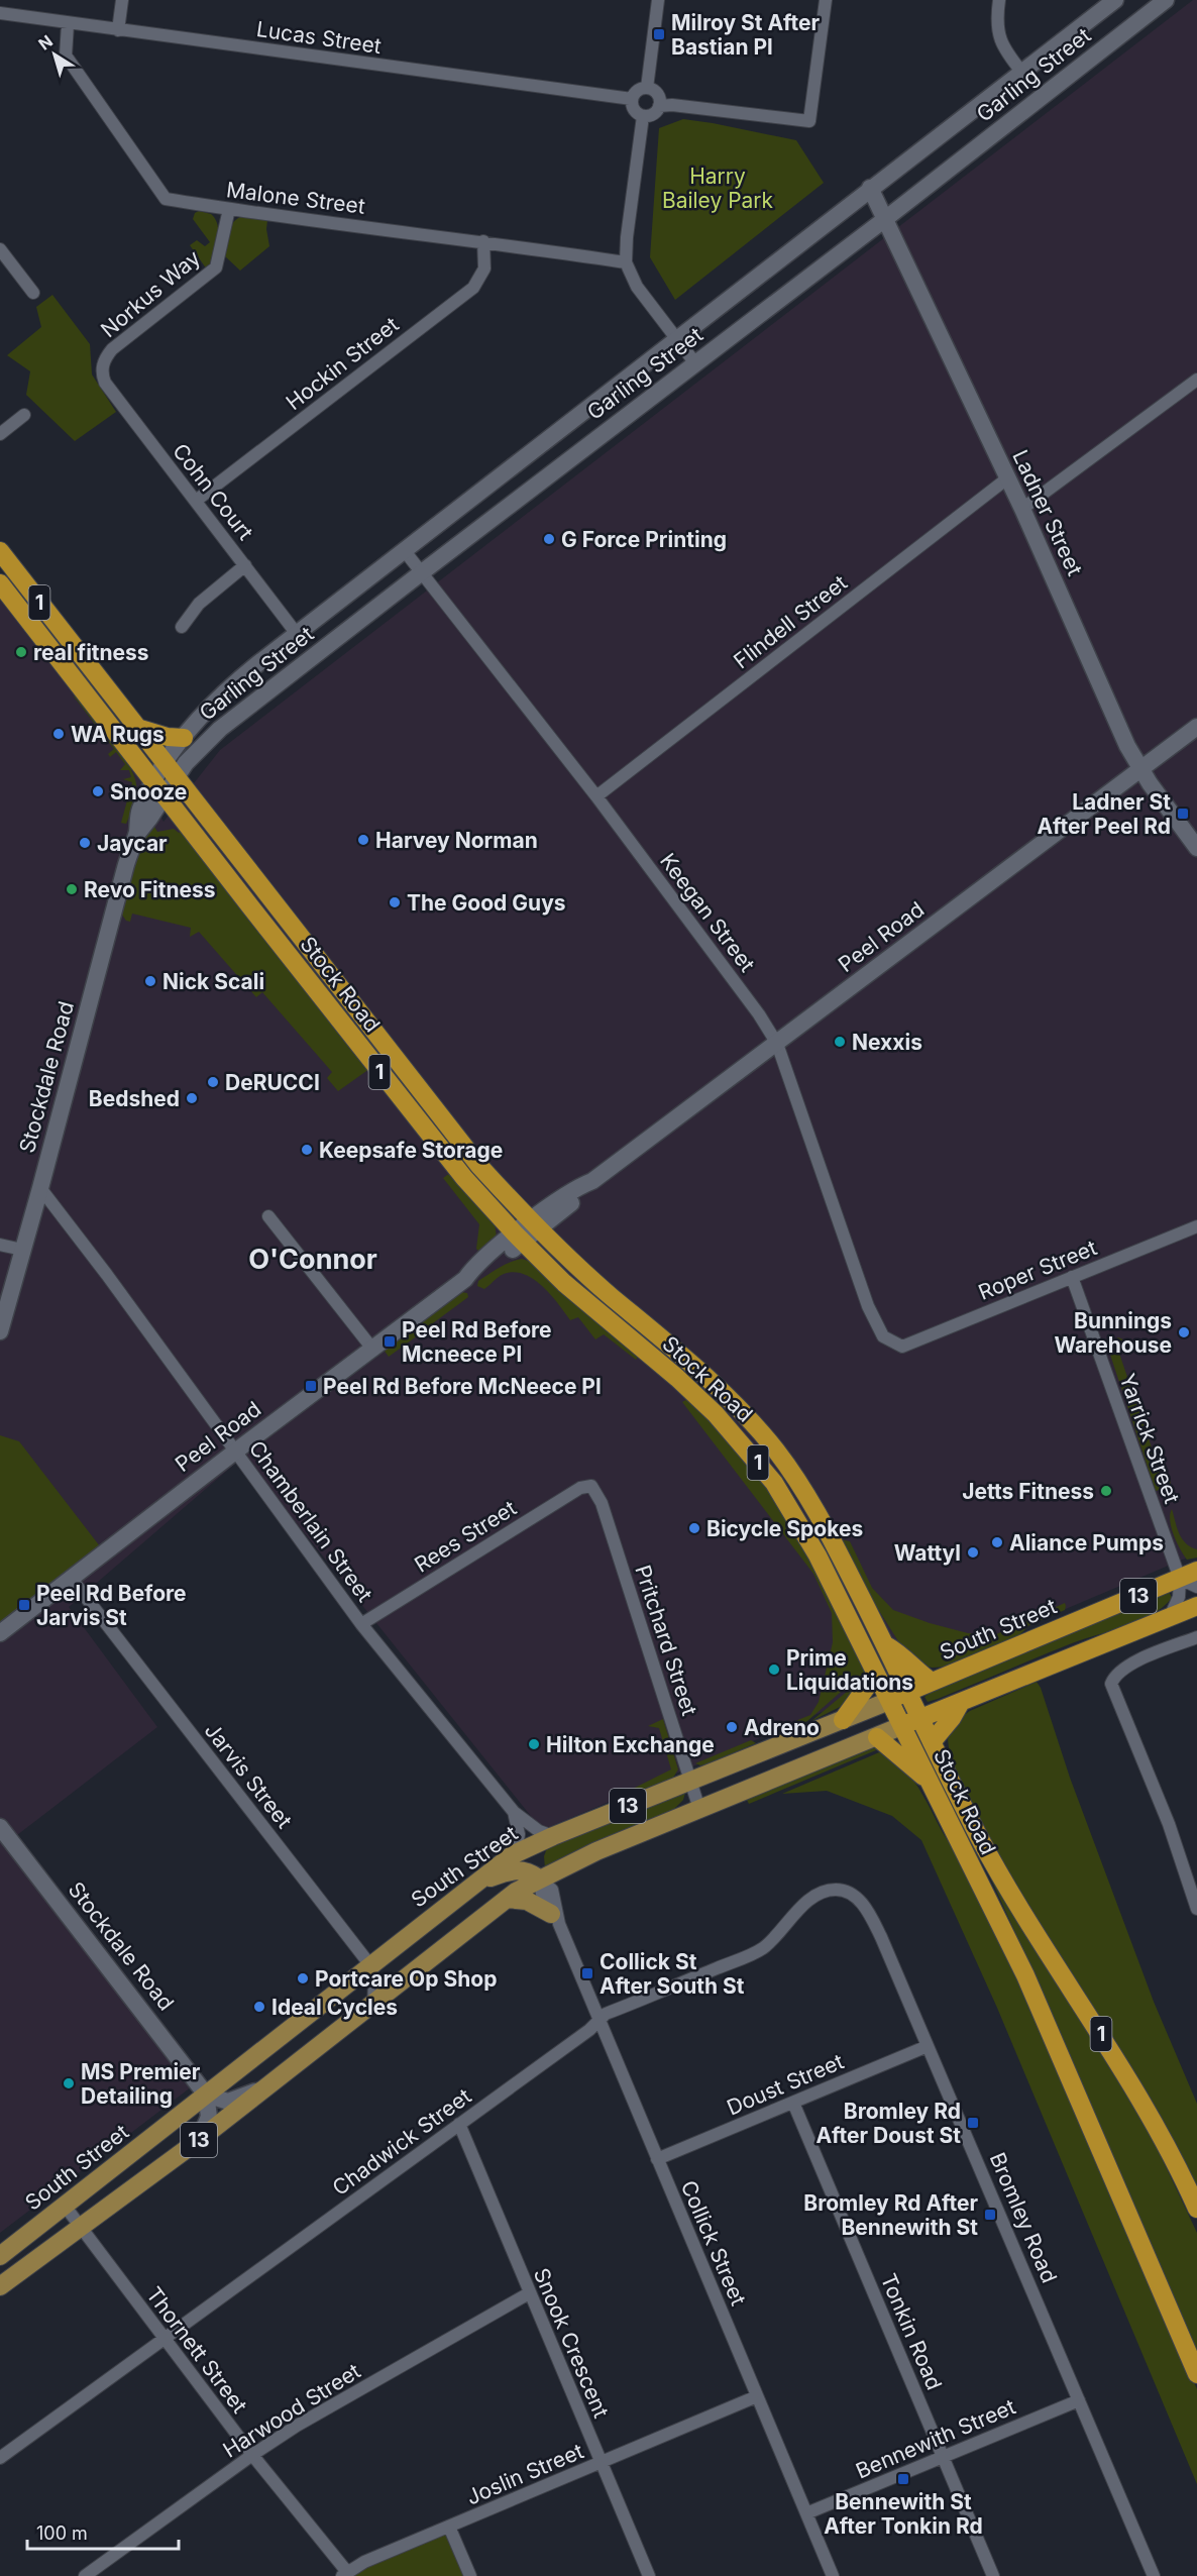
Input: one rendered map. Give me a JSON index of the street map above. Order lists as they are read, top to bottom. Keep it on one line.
{"streets":{"highway":["1","Stock Road","13","South Street"],"street":["Lucas Street","Garling Street","Malone Street","Norkus Way","Hockin Street","Cohn Court","Ladner Street","Flindell Street","Keegan Street","Peel Road","Stockdale Road","Roper Street","Yarrick Street","Chamberlain Street","Rees Street","Pritchard Street","Jarvis Street","Doust Street","Chadwick Street","Bromley Road","Collick Street","Tonkin Road","Snook Crescent","Thornett Street","Harwood Street","Bennewith Street","Joslin Street"]},"crossings":[["Lucas Street","Malone Street"],["Garling Street","Cohn Court"],["Garling Street","Ladner Street"],["Garling Street","Keegan Street"],["Garling Street","Stock Road"],["Garling Street","Stockdale Road"],["Malone Street","Norkus Way"],["Malone Street","Hockin Street"],["Norkus Way","Cohn Court"],["Hockin Street","Cohn Court"],["Ladner Street","Flindell Street"],["Ladner Street","Peel Road"],["Flindell Street","Keegan Street"],["Keegan Street","Peel Road"],["Keegan Street","Roper Street"],["Peel Road","Stock Road"],["Peel Road","Chamberlain Street"],["Peel Road","Jarvis Street"],["Stock Road","Stockdale Road"],["Stock Road","13"],["Stock Road","South Street"],["Stockdale Road","Chamberlain Street"],["Stockdale Road","South Street"],["Roper Street","Yarrick Street"],["Yarrick Street","South Street"],["Chamberlain Street","Rees Street"],["Chamberlain Street","South Street"],["Rees Street","Pritchard Street"],["13","Pritchard Street"],["13","Collick Street"],["13","Thornett Street"],["South Street","Pritchard Street"],["South Street","Jarvis Street"],["South Street","Thornett Street"],["Doust Street","Bromley Road"],["Doust Street","Collick Street"],["Doust Street","Tonkin Road"],["Chadwick Street","Bromley Road"],["Chadwick Street","Collick Street"],["Chadwick Street","Snook Crescent"],["Chadwick Street","Thornett Street"],["Bromley Road","Bennewith Street"],["Collick Street","Bennewith Street"],["Collick Street","Joslin Street"],["Tonkin Road","Bennewith Street"],["Snook Crescent","Harwood Street"],["Snook Crescent","Joslin Street"],["Thornett Street","Harwood Street"],["Thornett Street","Joslin Street"]],"districts":["O'Connor"],"parks":["Harry Bailey Park"],"places":{"transit":["Milroy St After Bastian Pl","Ladner St After Peel Rd","Peel Rd Before Mcneece Pl","Peel Rd Before McNeece Pl","Peel Rd Before Jarvis St","Collick St After South St","Bromley Rd After Doust St","Bromley Rd After Bennewith St","Bennewith St After Tonkin Rd"],"other":["G Force Printing","real fitness","WA Rugs","Snooze","Harvey Norman","Jaycar","Revo Fitness","The Good Guys","Nick Scali","Nexxis","DeRUCCI","Bedshed","Keepsafe Storage","Bunnings Warehouse","Jetts Fitness","Bicycle Spokes","Aliance Pumps","Wattyl","Prime Liquidations","Adreno","Hilton Exchange","Portcare Op Shop","Ideal Cycles","MS Premier Detailing"]},"scale_bar":"100 m","north":"top left"}
